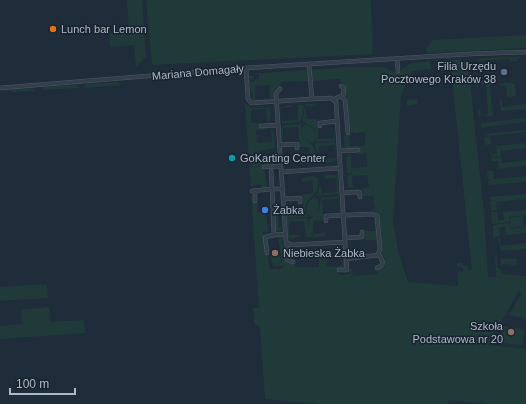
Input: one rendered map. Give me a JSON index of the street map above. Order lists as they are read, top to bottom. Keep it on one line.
{"streets":{"street":["Mariana Domagały"]},"places":["Lunch bar Lemon","Filia Urzędu Pocztowego Kraków 38","GoKarting Center","Żabka","Niebieska Żabka","Szkoła Podstawowa nr 20"],"scale_bar":"100 m"}
